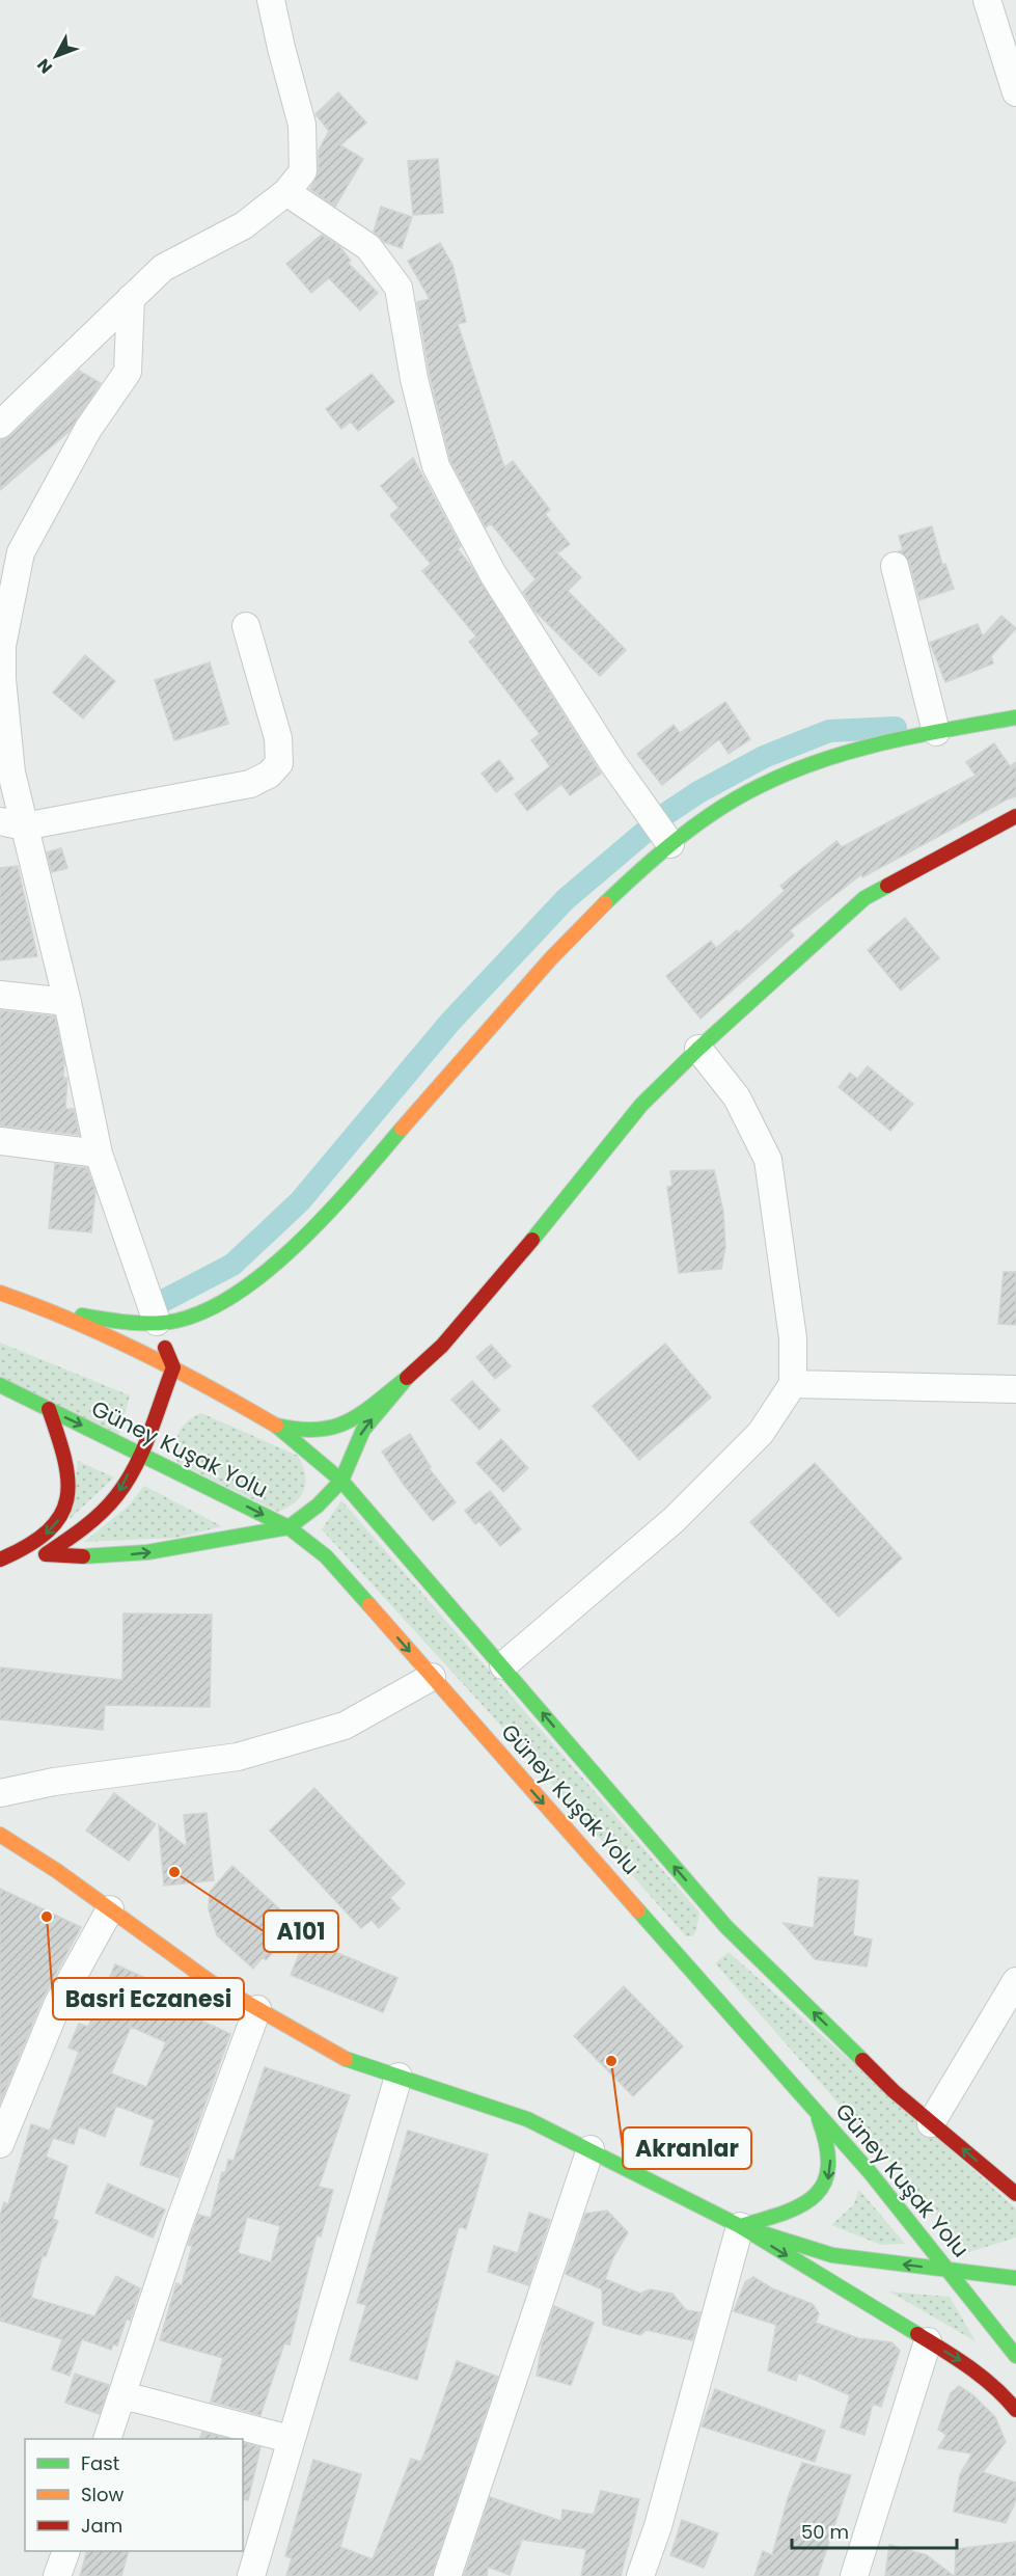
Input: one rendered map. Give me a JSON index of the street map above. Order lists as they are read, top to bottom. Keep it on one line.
{"streets":{"main road":["Güney Kuşak Yolu"]},"places":["A101","Basri Eczanesi","Akranlar"],"legend":["Fast","Slow","Jam"],"scale_bar":"50 m","north":"bottom left"}
